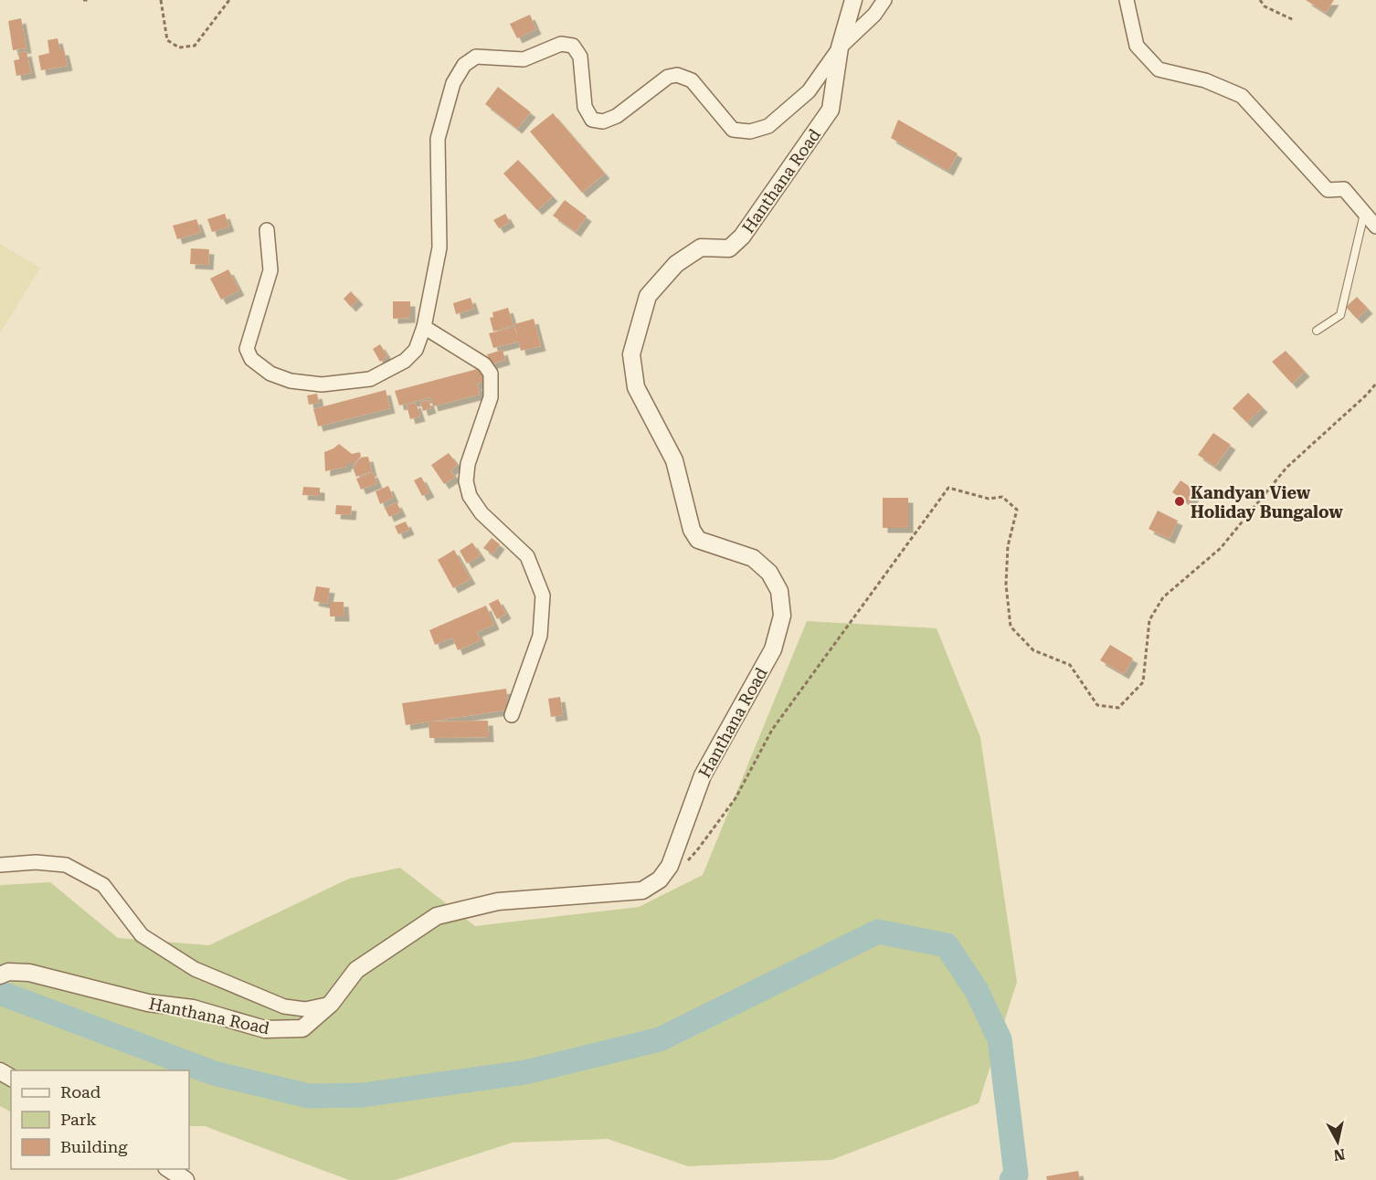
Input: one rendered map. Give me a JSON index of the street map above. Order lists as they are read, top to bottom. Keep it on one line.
{"streets":{"street":["Hanthana Road"]},"places":["Kandyan View Holiday Bungalow"],"legend":["Road","Park","Building"],"north":"bottom"}
